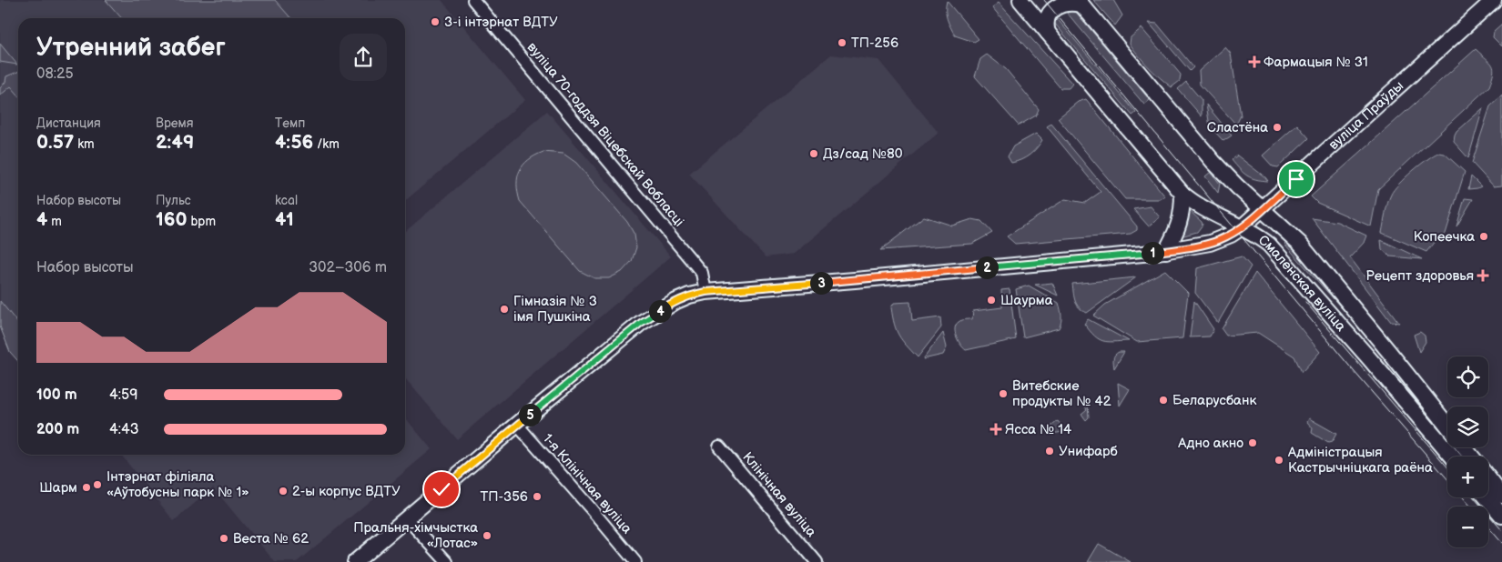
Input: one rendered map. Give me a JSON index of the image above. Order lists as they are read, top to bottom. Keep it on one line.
{"streets":{"main road":["вуліца Праўды","Смаленская вуліца"],"street":["вуліца 70-годдзя Віцебскай Вобласці","1-я Клінічная вуліца","Клінічная вуліца"]},"crossings":[["вуліца Праўды","вуліца 70-годдзя Віцебскай Вобласці"],["вуліца Праўды","Смаленская вуліца"],["вуліца Праўды","1-я Клінічная вуліца"]],"places":{"other":["3-і інтэрнат ВДТУ","ТП-256","Сластёна","Дз/сад №80","Копеечка","Шаурма","Гімназія № 3 імя Пушкіна","Витебские продукты № 42","Беларусбанк","Адно акно","Унифарб","Адміністрацыя Кастрычніцкага раёна","Інтэрнат філіяла «Аўтобусны парк № 1»","Шарм","2-ы корпус ВДТУ","ТП-356","Пральня-хімчыстка «Лотас»","Веста № 62"],"health":["Фармацыя № 31","Рецепт здоровья","Ясса № 14"]},"page":{"heading":["Утренний забег","08:25"],"stats":[["Дистанция","0.57 km"],["Время","2:49"],["Темп","4:56 /km"],["Набор высоты","4 m"],["Пульс","160 bpm"],["kcal","41"]],"pins":["1","2","3","4","5"],"chart":["Набор высоты","302–306 m"],"map_buttons":["+","−"],"list":[{"name":"100 m","note":"4:59"},{"name":"200 m","note":"4:43"}]}}
